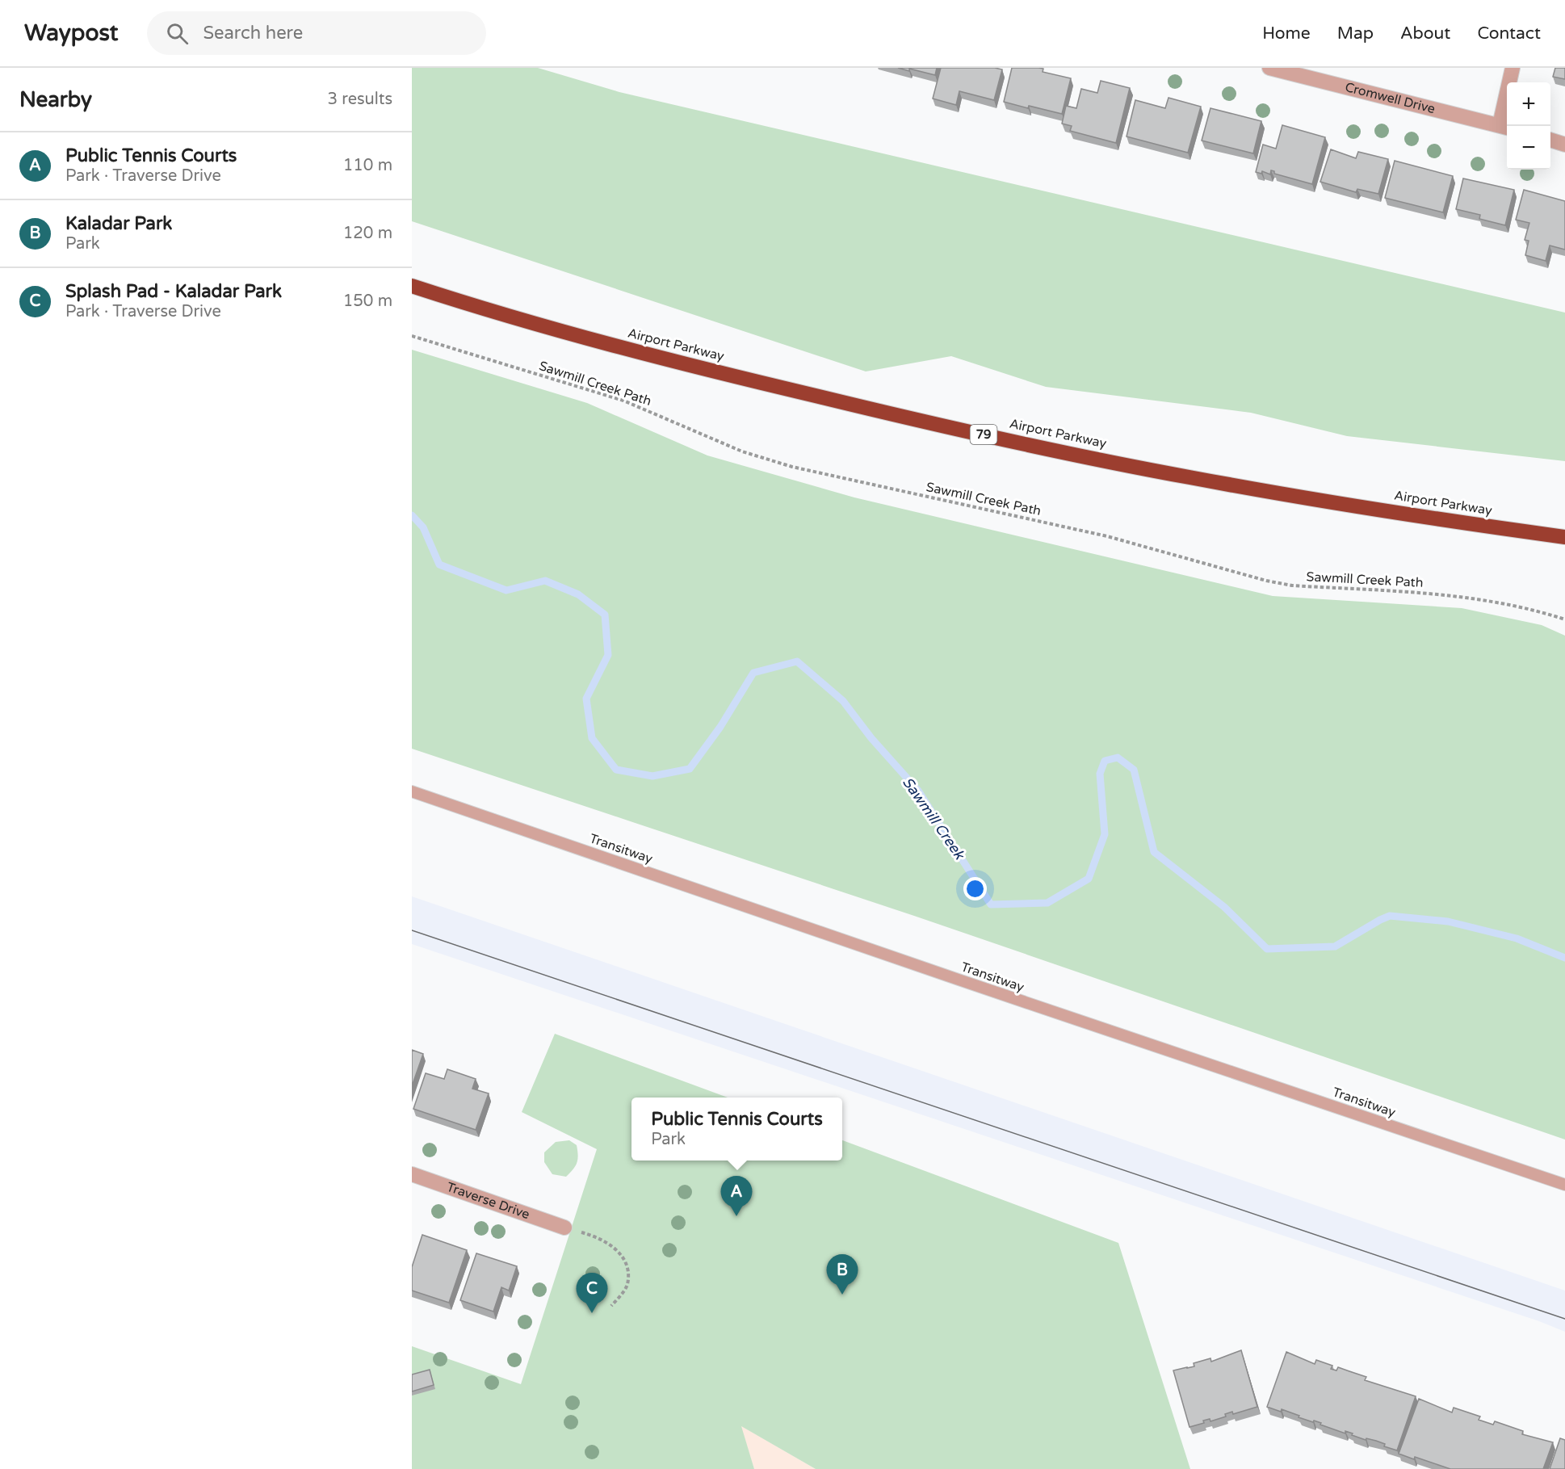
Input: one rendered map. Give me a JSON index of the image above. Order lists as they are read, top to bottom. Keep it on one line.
{"streets":{"highway":["Airport Parkway","79"],"street":["Cromwell Drive","Traverse Drive"],"lane":["Transitway"],"path":["Sawmill Creek Path"]},"water":["Sawmill Creek"],"page":{"header":"Waypost","search":"Search here","nav":["Home","Map","About","Contact"],"heading":["Nearby","3 results"],"map_buttons":["+","−"],"list":[{"mark":"A","name":"Public Tennis Courts","note":"Park · Traverse Drive","value":"110 m"},{"mark":"B","name":"Kaladar Park","note":"Park","value":"120 m"},{"mark":"C","name":"Splash Pad - Kaladar Park","note":"Park · Traverse Drive","value":"150 m"}],"popup":["Public Tennis Courts","Park"],"pins":["A","B","C"]}}
